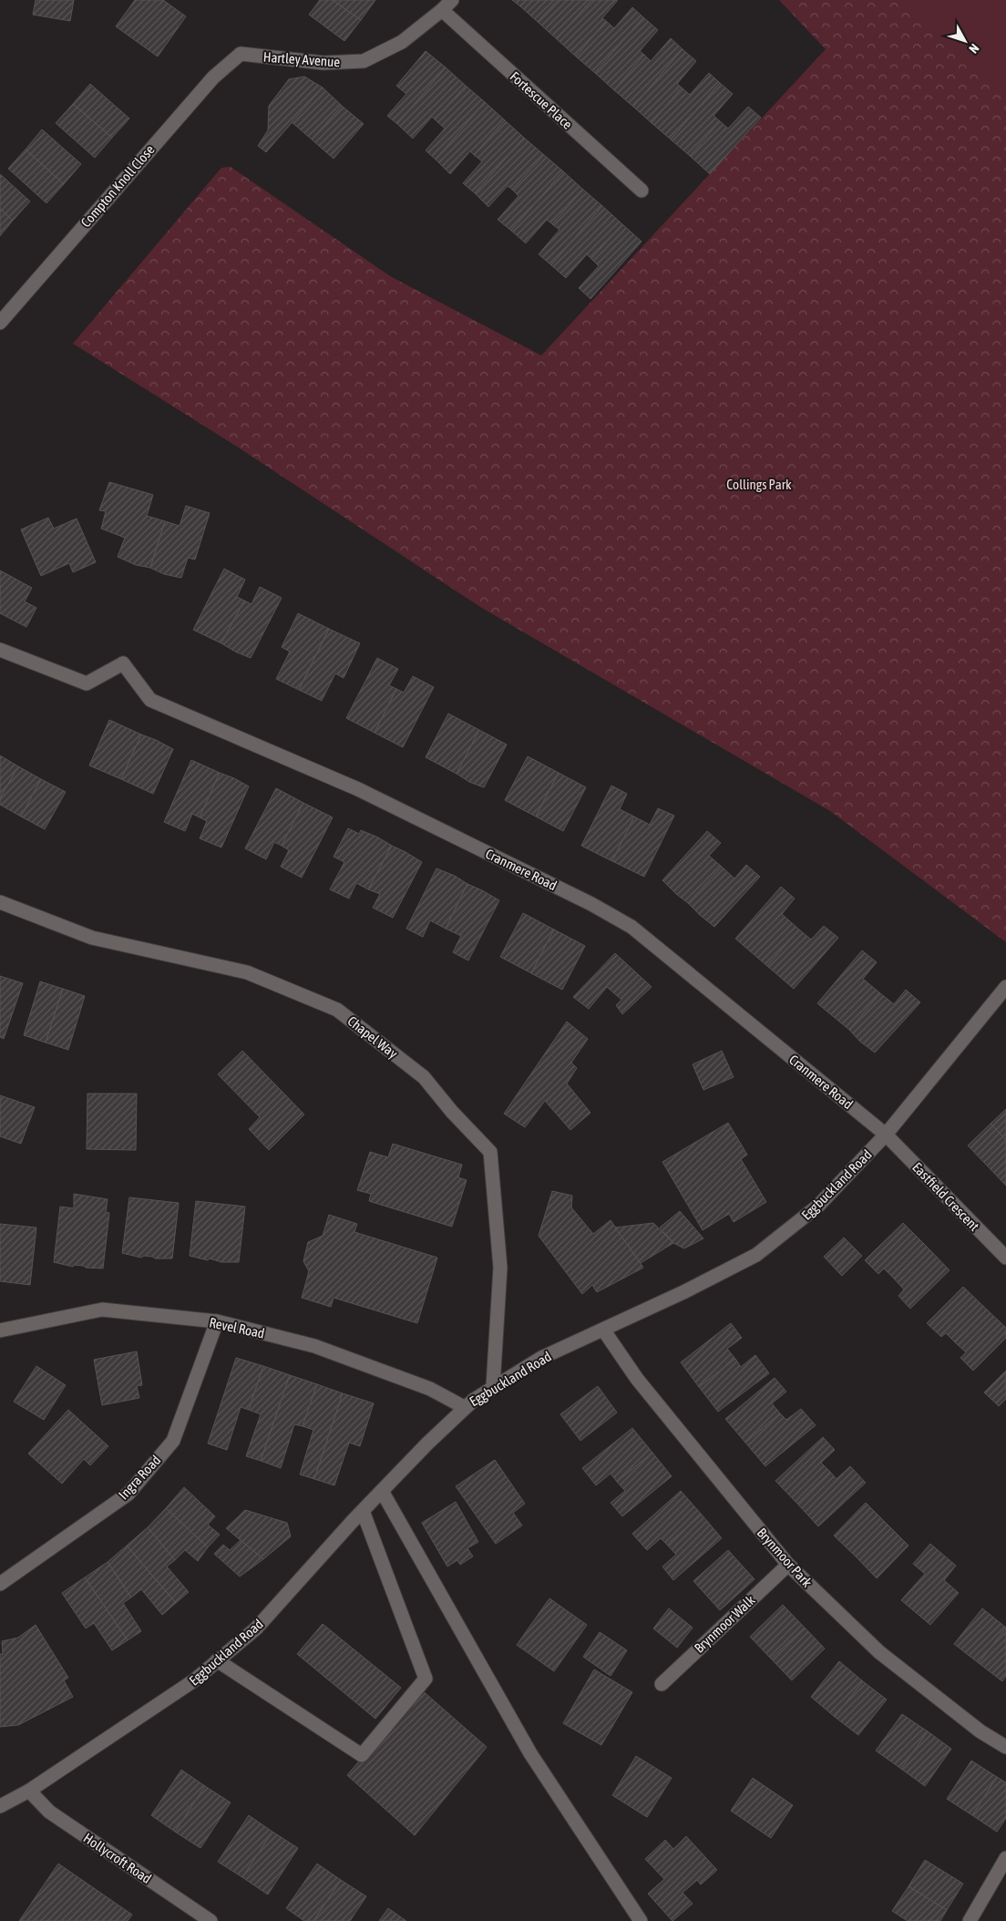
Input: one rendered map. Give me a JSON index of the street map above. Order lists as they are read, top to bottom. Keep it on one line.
{"streets":{"street":["Hartley Avenue","Fortescue Place","Compton Knoll Close","Cranmere Road","Chapel Way","Eggbuckland Road","Eastfield Crescent","Revel Road","Ingra Road","Brynmoor Park","Brynmoor Walk","Hollycroft Road"]},"crossings":[["Hartley Avenue","Fortescue Place"],["Hartley Avenue","Compton Knoll Close"],["Cranmere Road","Eggbuckland Road"],["Cranmere Road","Eastfield Crescent"],["Chapel Way","Eggbuckland Road"],["Eggbuckland Road","Eastfield Crescent"],["Eggbuckland Road","Revel Road"],["Eggbuckland Road","Brynmoor Park"],["Eggbuckland Road","Hollycroft Road"],["Revel Road","Ingra Road"],["Brynmoor Park","Brynmoor Walk"]],"parks":["Collings Park"],"north":"bottom right"}
